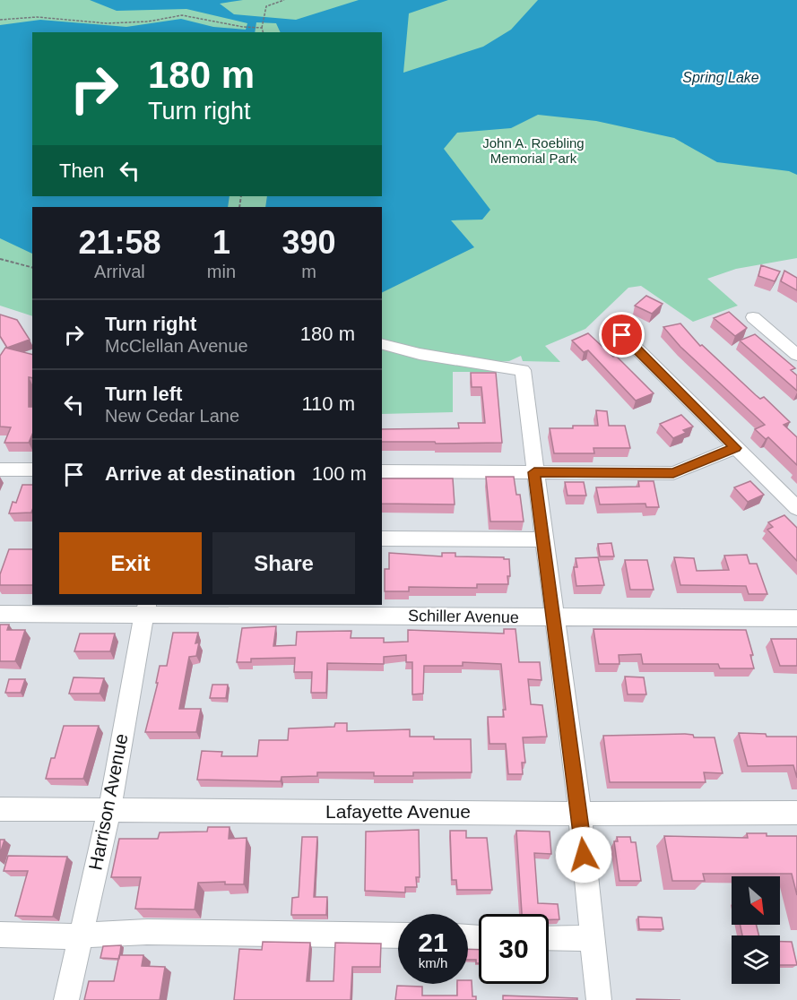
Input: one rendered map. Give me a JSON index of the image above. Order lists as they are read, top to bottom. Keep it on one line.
{"streets":{"street":["Schiller Avenue","Harrison Avenue","Lafayette Avenue"]},"crossings":[["Schiller Avenue","Harrison Avenue"],["Harrison Avenue","Lafayette Avenue"]],"water":["Spring Lake"],"parks":["John A. Roebling Memorial Park"],"north":"bottom right","page":{"turn":["180 m","Turn right"],"then":"Then","eta":["21:58","Arrival","1","min","390","m"],"list":[{"name":"Turn right","note":"McClellan Avenue","value":"180 m"},{"name":"Turn left","note":"New Cedar Lane","value":"110 m"},{"name":"Arrive at destination","value":"100 m"}],"buttons":["Exit","Share"],"speed":"21 km/h","limit":"30"}}
